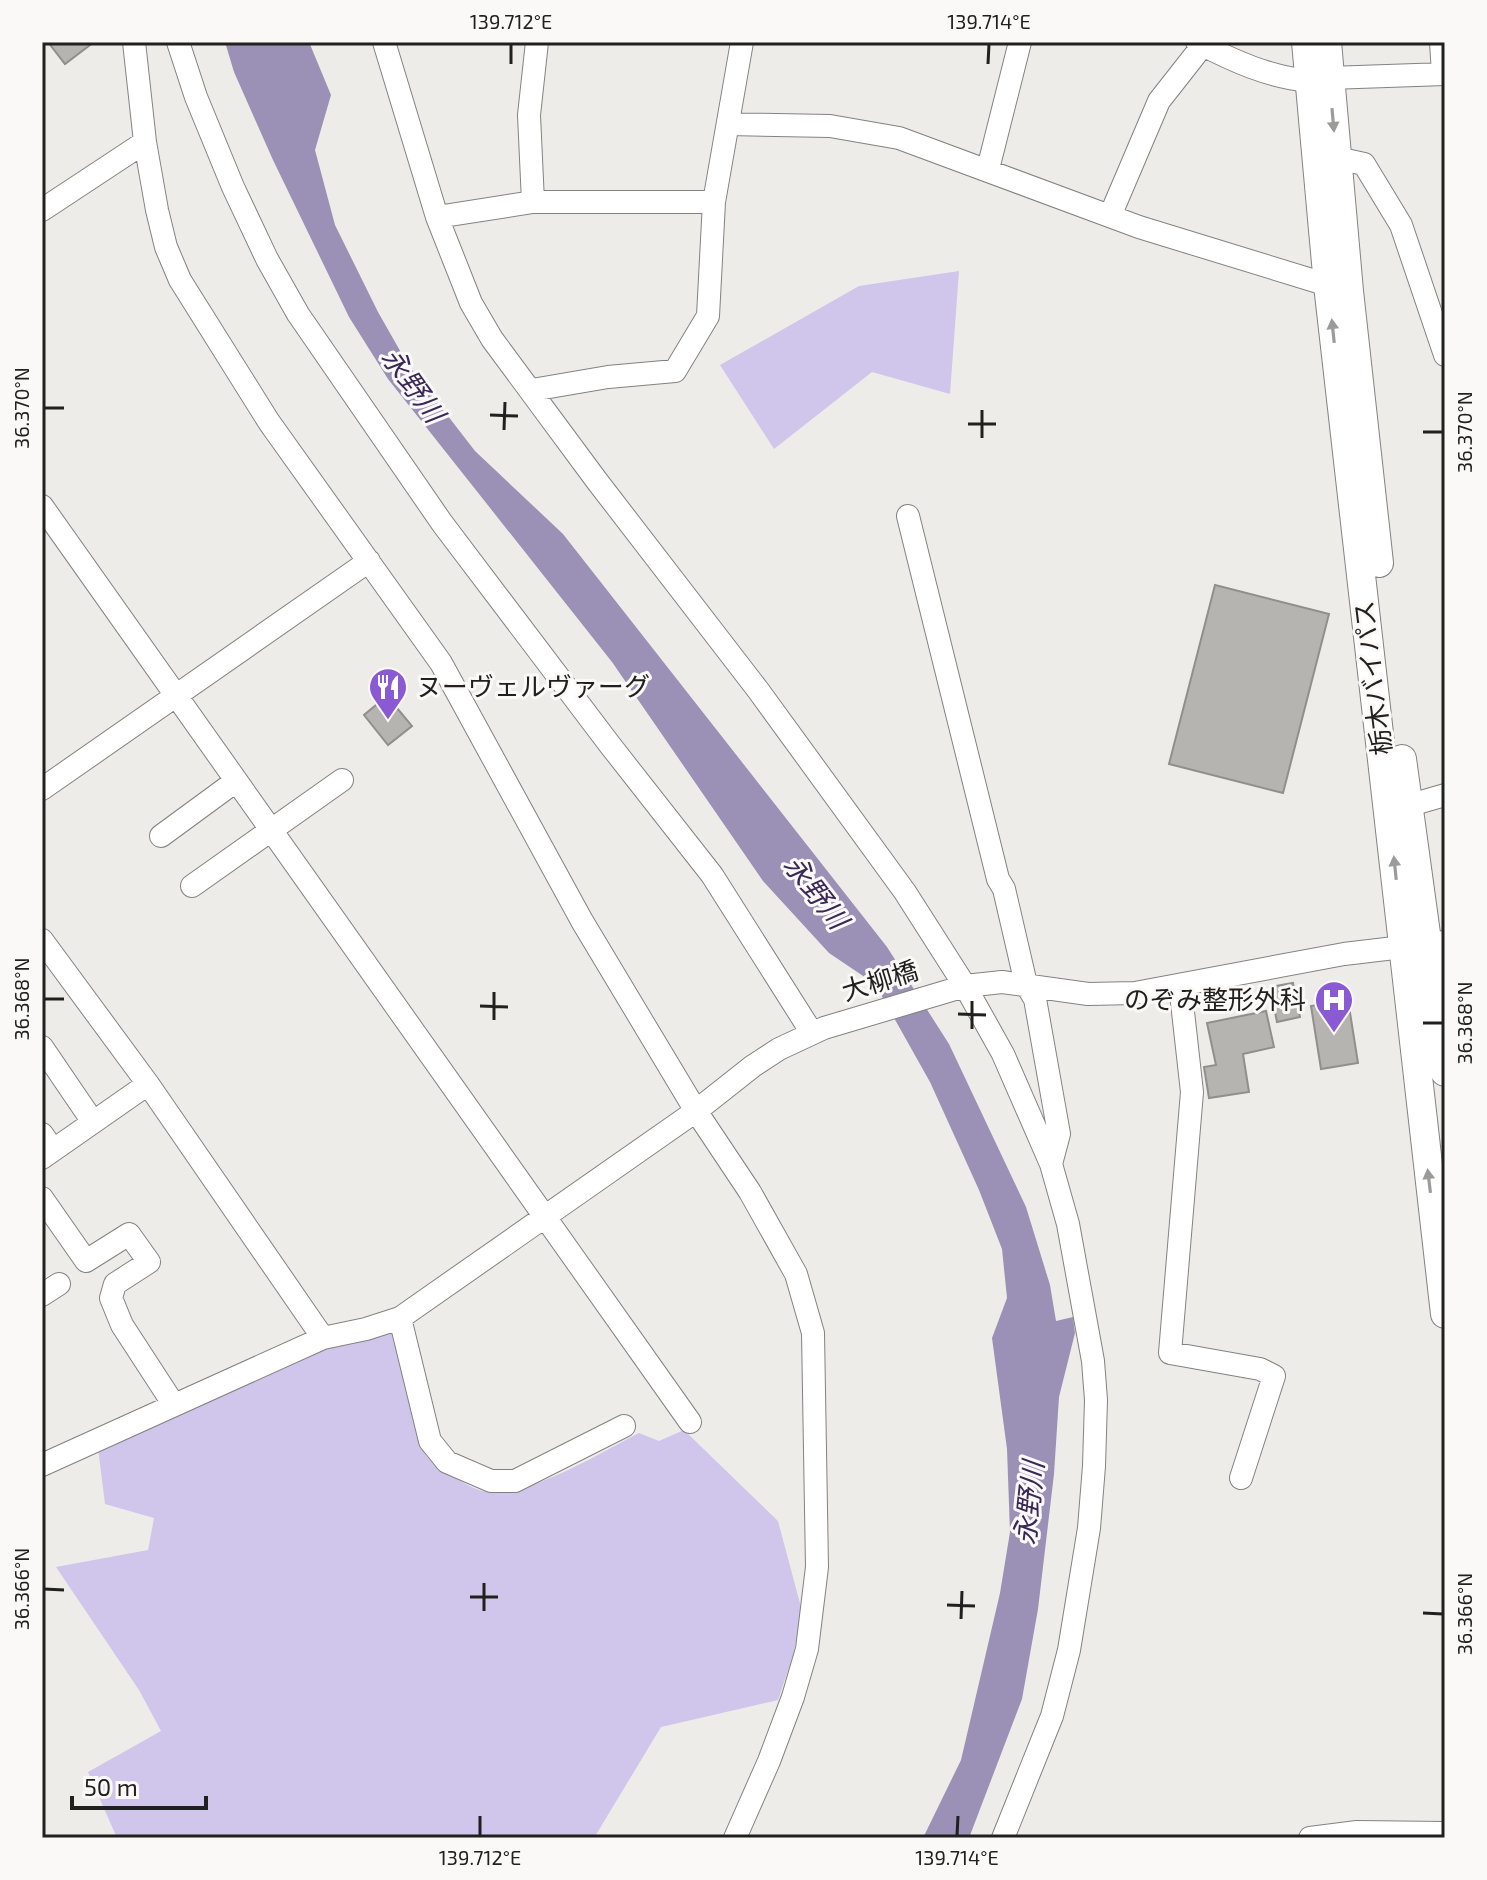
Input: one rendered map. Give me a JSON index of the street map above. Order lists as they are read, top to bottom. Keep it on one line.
{"streets":{"main road":["栃木バイパス"],"street":["大柳橋"]},"crossings":[["栃木バイパス","大柳橋"]],"water":["永野川"],"places":{"restaurant":["ヌーヴェルヴァーグ"],"hospital":["のぞみ整形外科"]},"scale_bar":"50 m","coordinates":["139.712°E","139.714°E","36.370°N","36.368°N","36.366°N"]}
